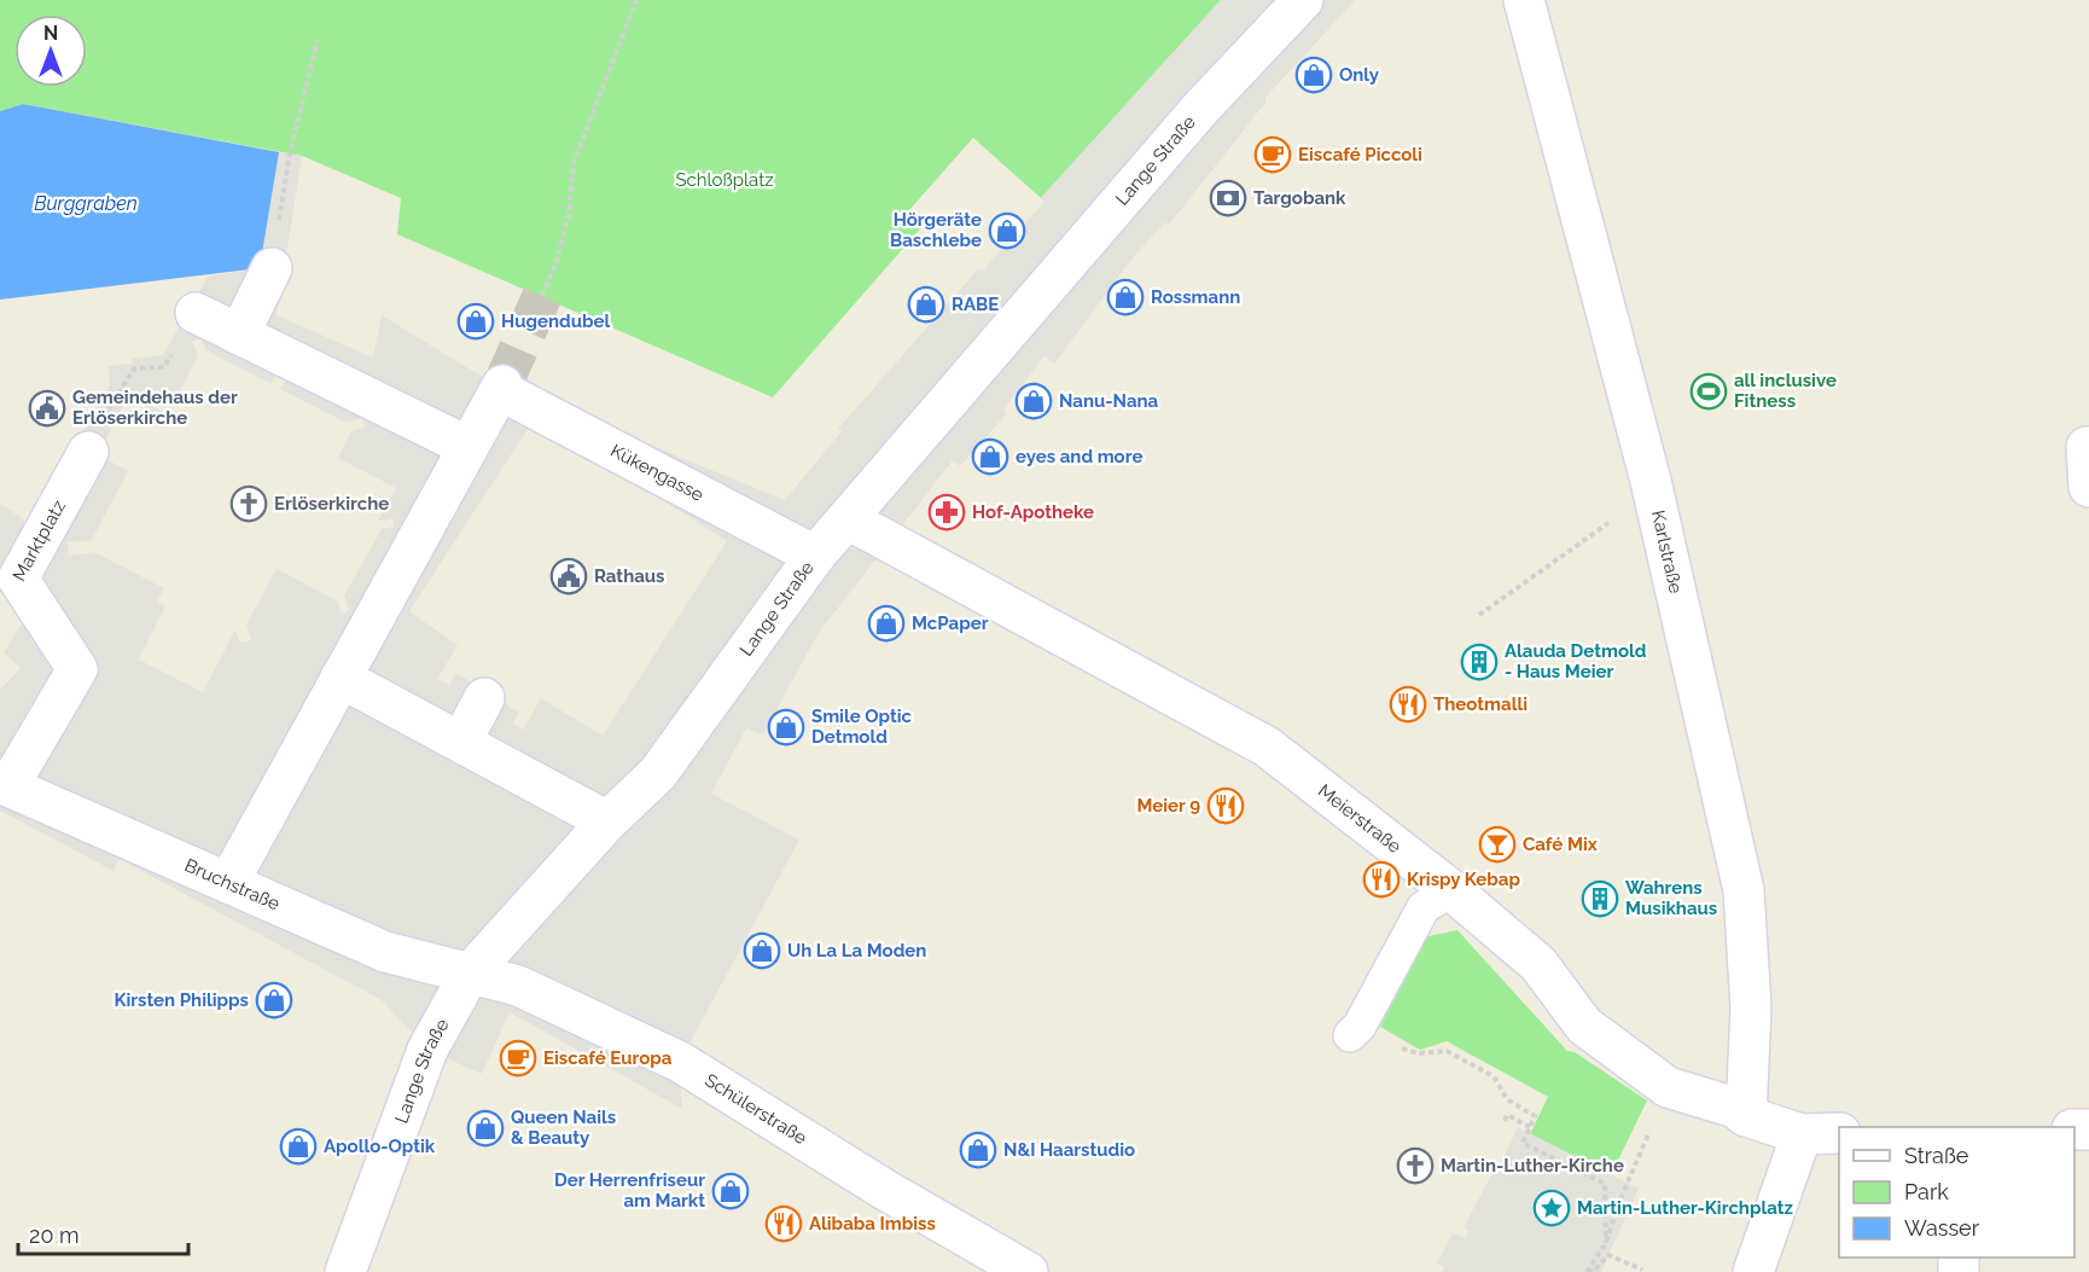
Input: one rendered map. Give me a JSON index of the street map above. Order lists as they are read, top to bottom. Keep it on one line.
{"streets":{"street":["Lange Straße","Kükengasse","Marktplatz","Karlstraße","Meierstraße","Bruchstraße","Schülerstraße"]},"crossings":[["Lange Straße","Kükengasse"],["Lange Straße","Meierstraße"],["Lange Straße","Bruchstraße"],["Lange Straße","Schülerstraße"],["Marktplatz","Bruchstraße"],["Karlstraße","Meierstraße"],["Bruchstraße","Schülerstraße"]],"water":["Burggraben"],"parks":["Schloßplatz"],"places":{"shop":["Only","Hörgeräte Baschlebe","Rossmann","RABE","Hugendubel","Nanu-Nana","eyes and more","McPaper","Smile Optic Detmold","Uh La La Moden","Kirsten Philipps","Queen Nails & Beauty","Apollo-Optik","N&I Haarstudio","Der Herrenfriseur am Markt"],"cafe":["Eiscafé Piccoli","Eiscafé Europa"],"bank":["Targobank"],"sports":["all inclusive Fitness"],"public building":["Gemeindehaus der Erlöserkirche","Rathaus"],"church":["Erlöserkirche","Martin-Luther-Kirche"],"pharmacy":["Hof-Apotheke"],"building":["Alauda Detmold - Haus Meier","Wahrens Musikhaus"],"restaurant":["Theotmalli","Meier 9","Krispy Kebap","Alibaba Imbiss"],"bar":["Café Mix"],"place":["Martin-Luther-Kirchplatz"]},"legend":["Straße","Park","Wasser"],"scale_bar":"20 m","north":"top"}
